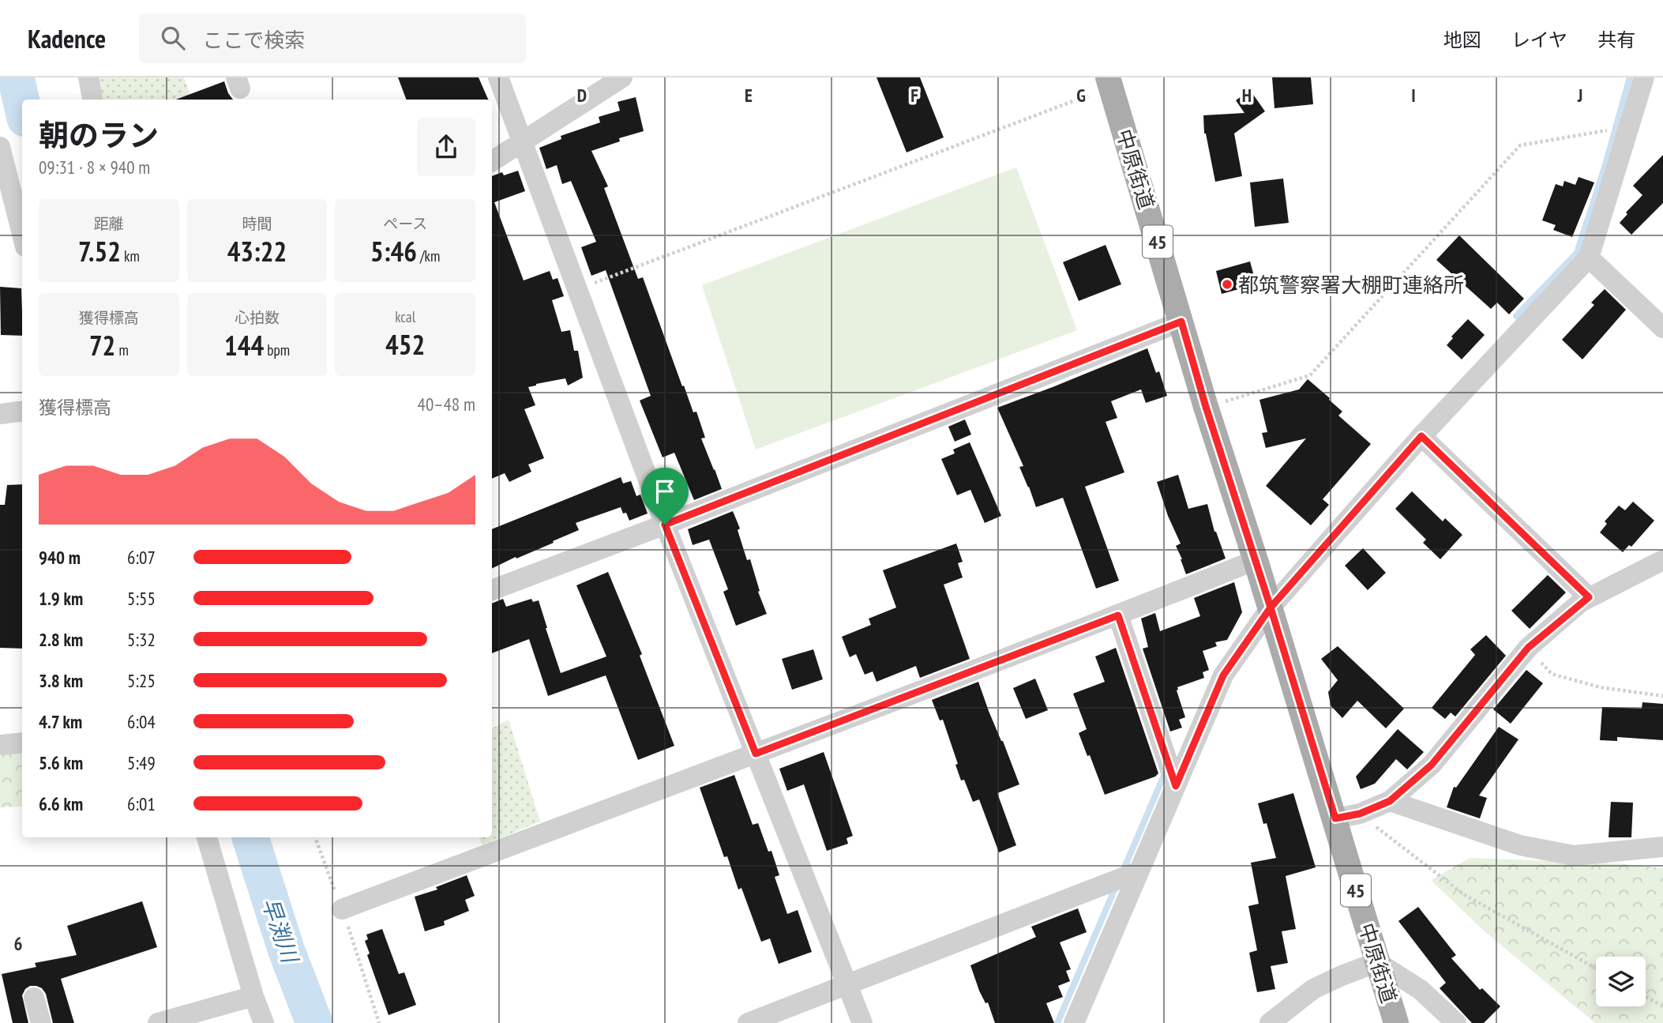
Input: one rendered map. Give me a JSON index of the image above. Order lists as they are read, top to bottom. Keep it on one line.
{"streets":{"main road":["中原街道","45"]},"water":["早渕川"],"places":["都筑警察署大棚町連絡所"],"page":{"header":"Kadence","search":"ここで検索","nav":["地図","レイヤ","共有"],"heading":["朝のラン","09:31 · 8 × 940 m"],"stats":[["距離","7.52 km"],["時間","43:22"],["ペース","5:46 /km"],["獲得標高","72 m"],["心拍数","144 bpm"],["kcal","452"]],"chart":["獲得標高","40–48 m"],"list":[{"name":"940 m","note":"6:07"},{"name":"1.9 km","note":"5:55"},{"name":"2.8 km","note":"5:32"},{"name":"3.8 km","note":"5:25"},{"name":"4.7 km","note":"6:04"},{"name":"5.6 km","note":"5:49"},{"name":"6.6 km","note":"6:01"}]},"grid":{"columns":["D","E","F","G","H","I","J"],"rows":["6"]}}
